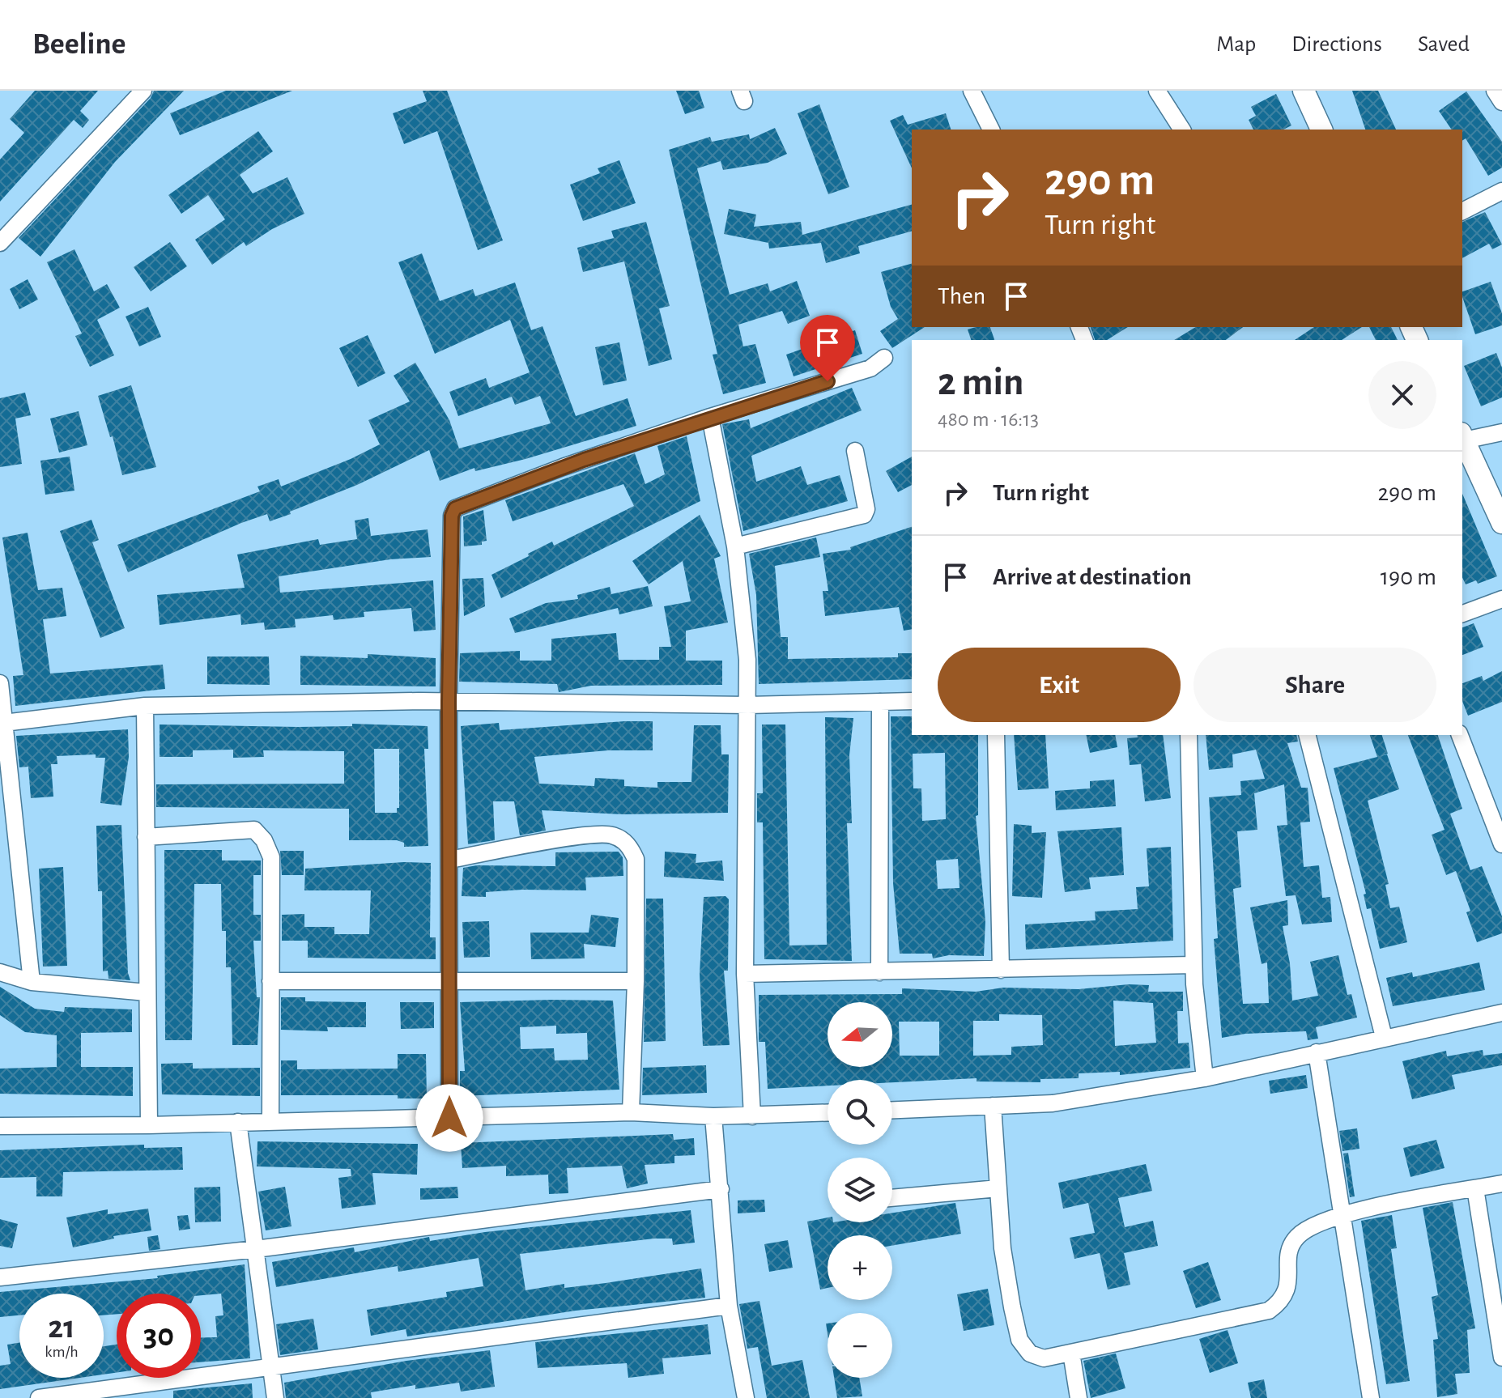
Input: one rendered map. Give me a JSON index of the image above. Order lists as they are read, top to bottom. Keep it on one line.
{"north":"left","page":{"header":"Beeline","nav":["Map","Directions","Saved"],"turn":["290 m","Turn right"],"then":"Then","heading":["2 min","480 m · 16:13"],"list":[{"name":"Turn right","value":"290 m"},{"name":"Arrive at destination","value":"190 m"}],"buttons":["Exit","Share"],"map_buttons":["+","−"],"speed":"21 km/h","limit":"30"}}
